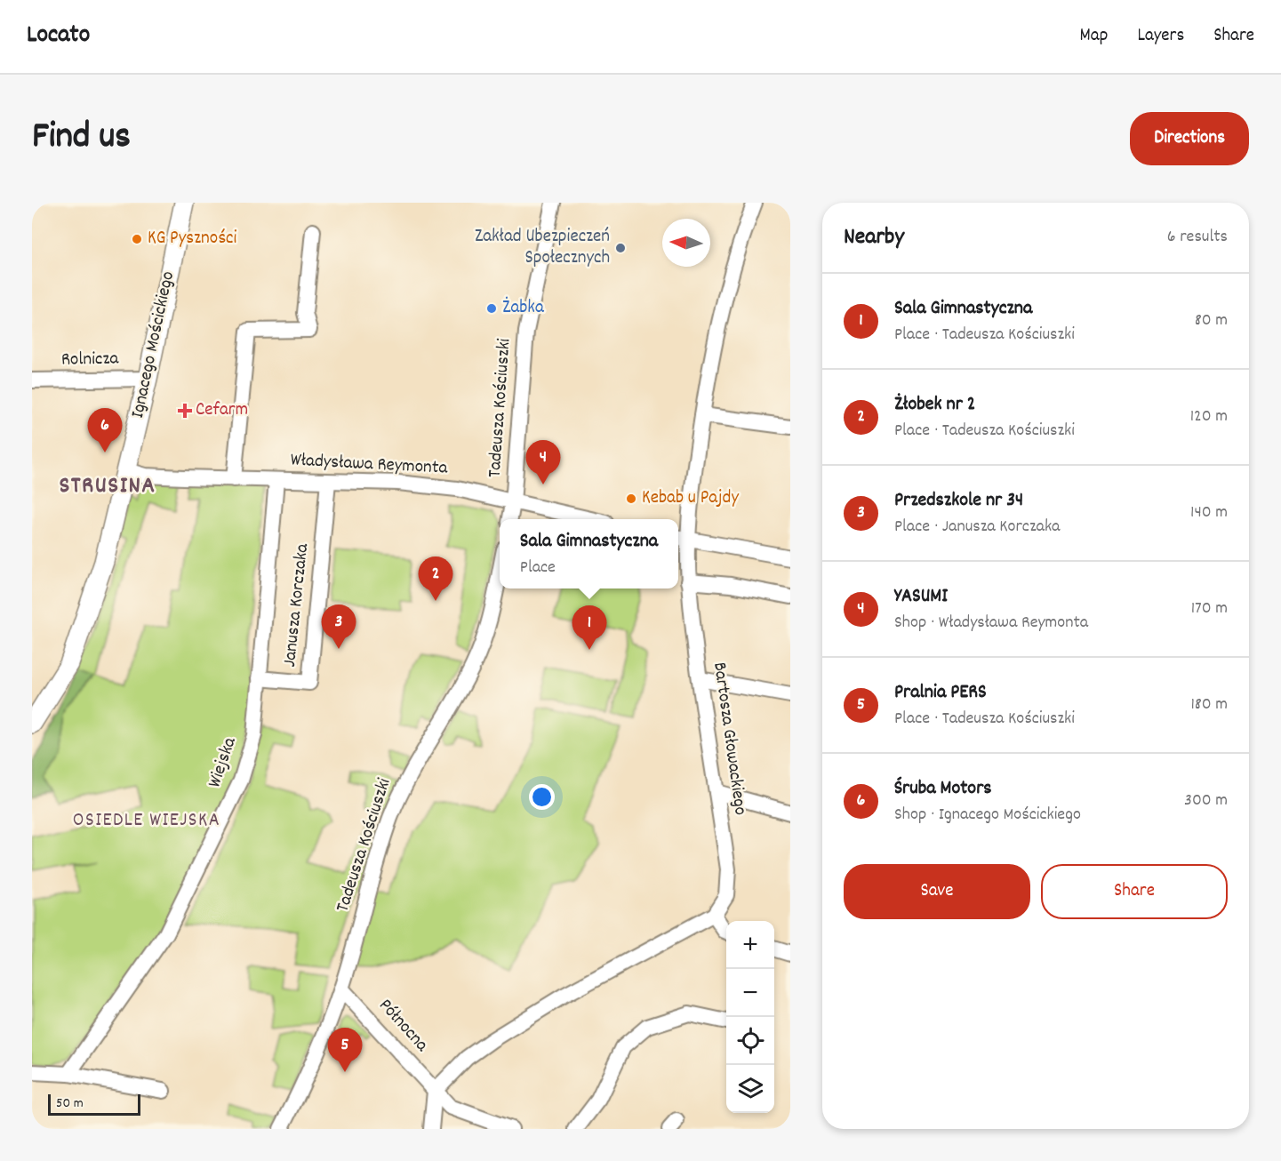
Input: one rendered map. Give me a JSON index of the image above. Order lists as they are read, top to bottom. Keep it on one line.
{"streets":{"street":["Ignacego Mościckiego","Rolnicza","Tadeusza Kościuszki","Władysława Reymonta","Janusza Korczaka","Bartosza Głowackiego","Wiejska","Północna"]},"crossings":[["Ignacego Mościckiego","Rolnicza"],["Ignacego Mościckiego","Władysława Reymonta"],["Tadeusza Kościuszki","Władysława Reymonta"],["Tadeusza Kościuszki","Północna"],["Władysława Reymonta","Janusza Korczaka"],["Władysława Reymonta","Wiejska"],["Janusza Korczaka","Wiejska"]],"districts":["STRUSINA","OSIEDLE WIEJSKA"],"places":{"other":["KG Pyszności","Zakład Ubezpieczeń Społecznych","Żabka","Kebab u Pajdy"],"health":["Cefarm"]},"scale_bar":"50 m","north":"left","page":{"header":"Locato","nav":["Map","Layers","Share"],"title":"Find us","buttons":["Directions",["Save","Share"]],"heading":["Nearby","6 results"],"list":[{"mark":"1","name":"Sala Gimnastyczna","note":"Place · Tadeusza Kościuszki","value":"80 m"},{"mark":"2","name":"Żłobek nr 2","note":"Place · Tadeusza Kościuszki","value":"120 m"},{"mark":"3","name":"Przedszkole nr 34","note":"Place · Janusza Korczaka","value":"140 m"},{"mark":"4","name":"YASUMI","note":"Shop · Władysława Reymonta","value":"170 m"},{"mark":"5","name":"Pralnia PERS","note":"Place · Tadeusza Kościuszki","value":"180 m"},{"mark":"6","name":"Śruba Motors","note":"Shop · Ignacego Mościckiego","value":"300 m"}],"pins":["6","4","2","3","1","5"],"popup":["Sala Gimnastyczna","Place"],"map_buttons":["+","−"],"scale":"50 m"}}
